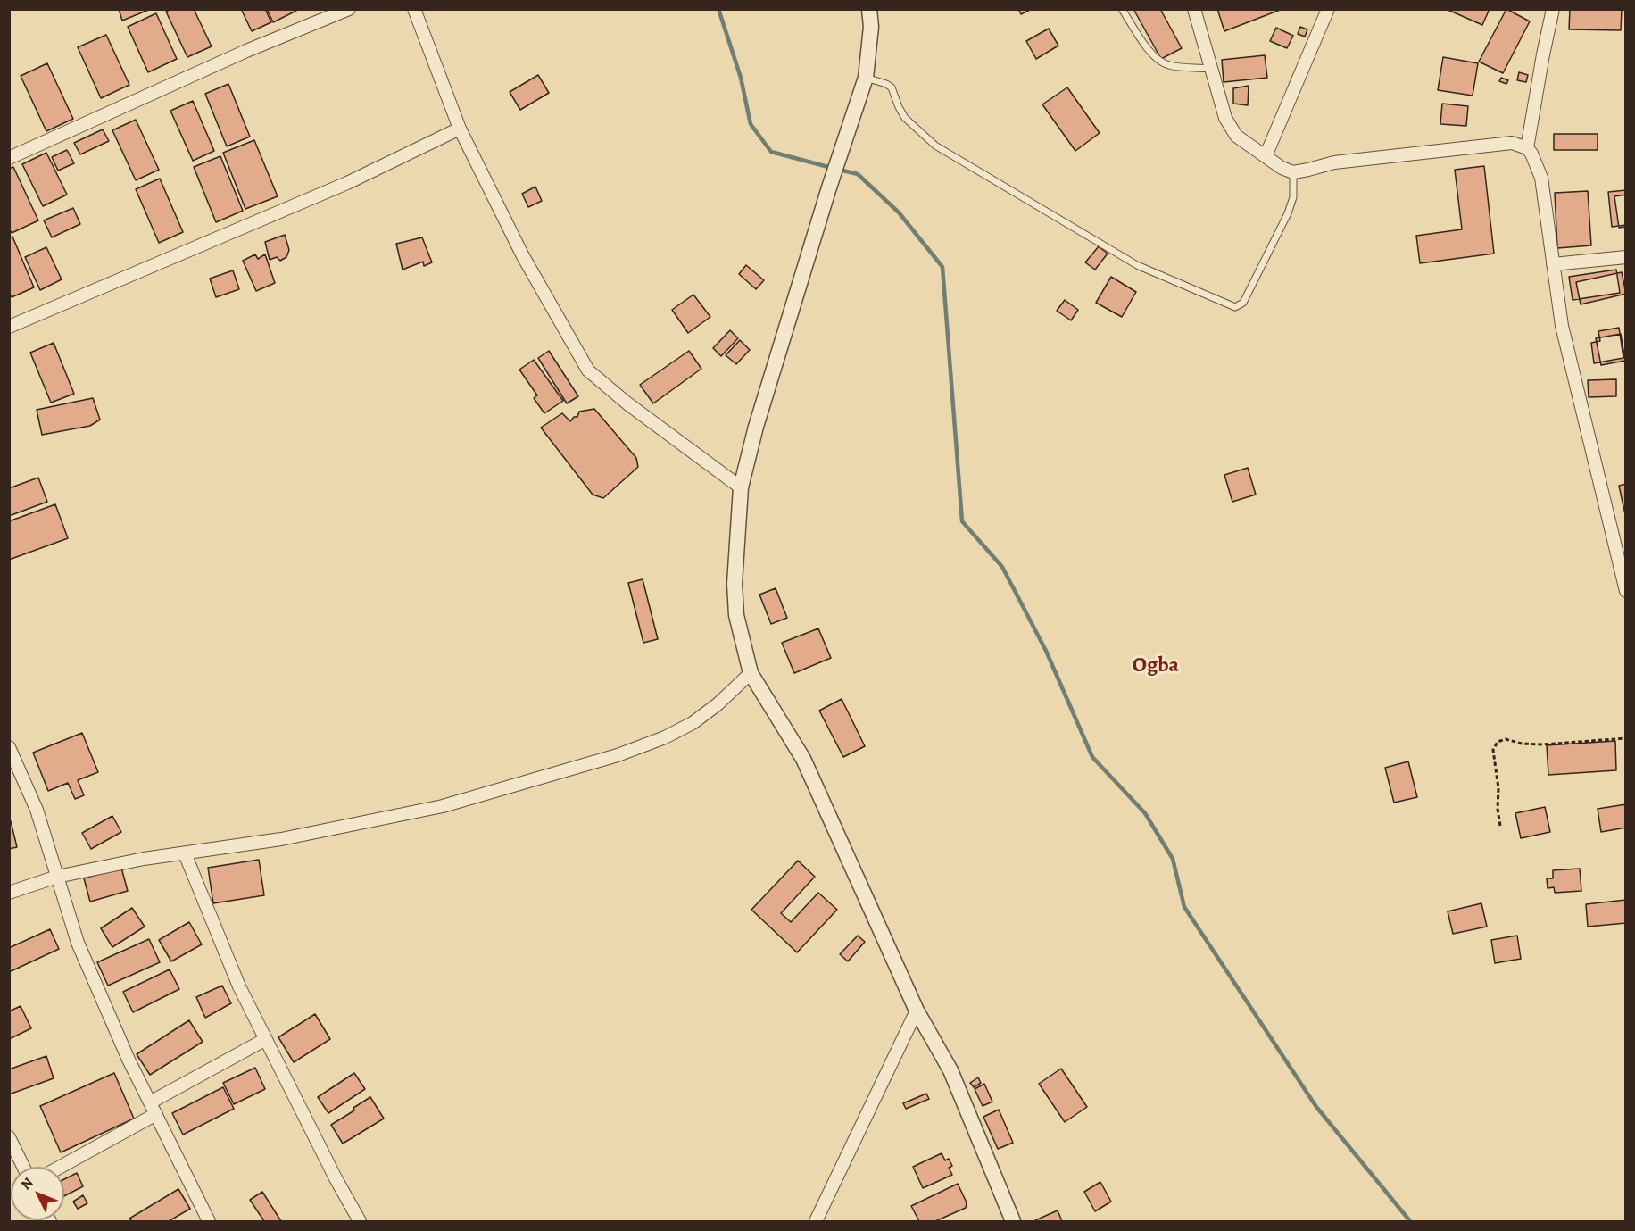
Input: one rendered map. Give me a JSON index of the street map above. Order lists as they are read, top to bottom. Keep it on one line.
{"districts":["Ogba"],"north":"top left"}
